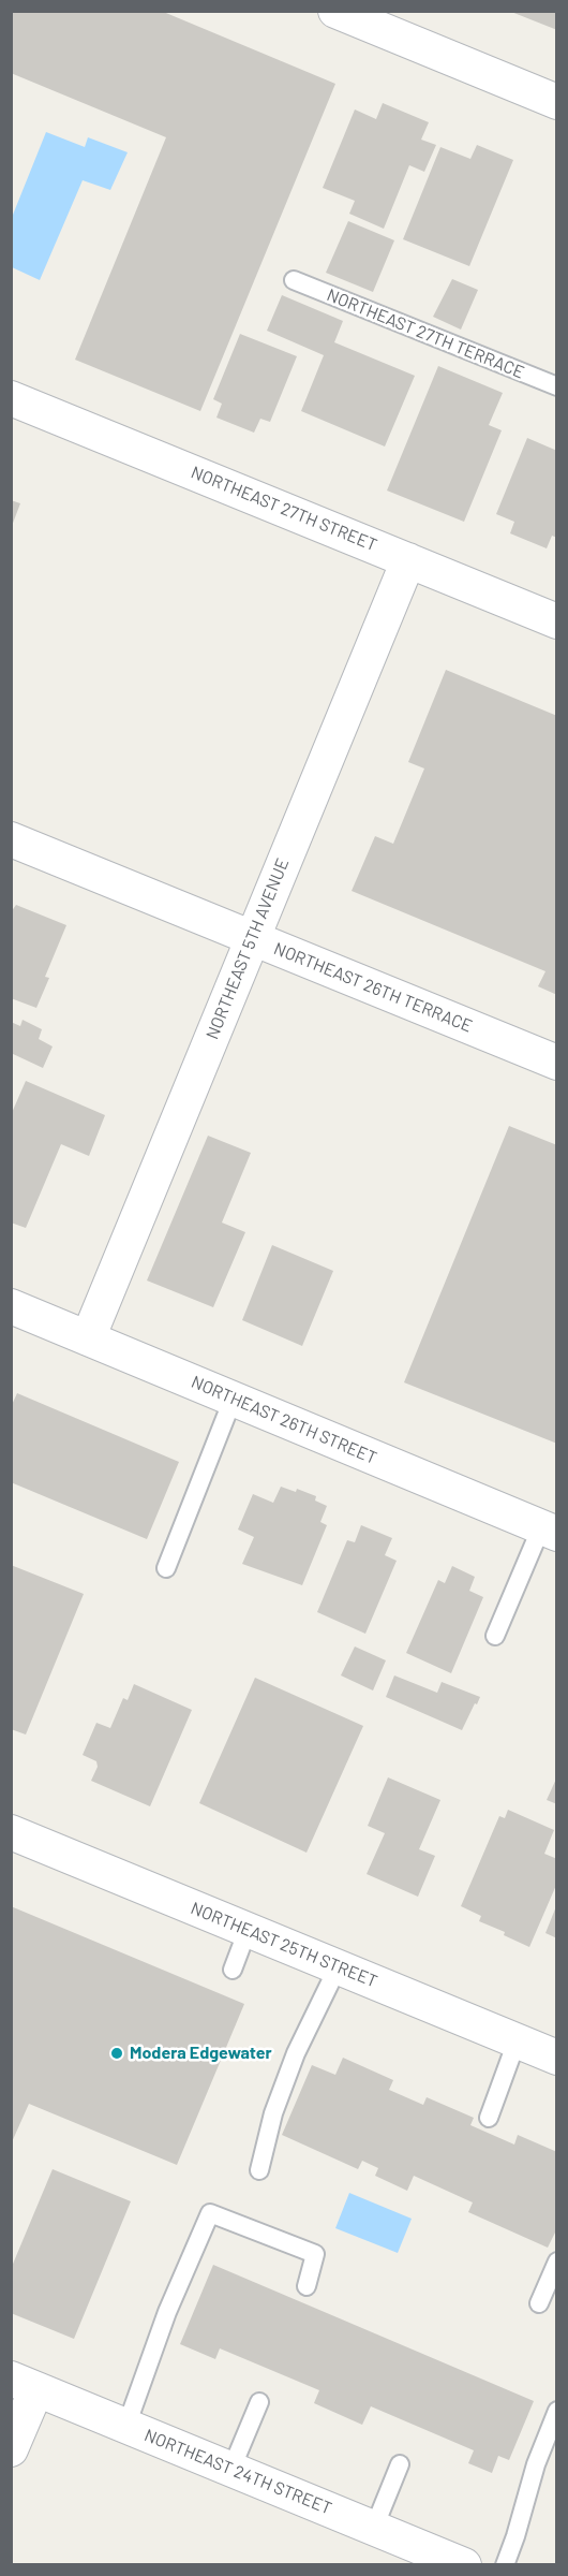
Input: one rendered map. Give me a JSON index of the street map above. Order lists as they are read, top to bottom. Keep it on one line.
{"streets":{"street":["NORTHEAST 27TH STREET","NORTHEAST 5TH AVENUE","NORTHEAST 26TH TERRACE","NORTHEAST 26TH STREET","NORTHEAST 25TH STREET","NORTHEAST 24TH STREET"],"lane":["NORTHEAST 27TH TERRACE"]},"crossings":[["NORTHEAST 27TH STREET","NORTHEAST 5TH AVENUE"],["NORTHEAST 5TH AVENUE","NORTHEAST 26TH TERRACE"],["NORTHEAST 5TH AVENUE","NORTHEAST 26TH STREET"]],"places":["Modera Edgewater"]}
